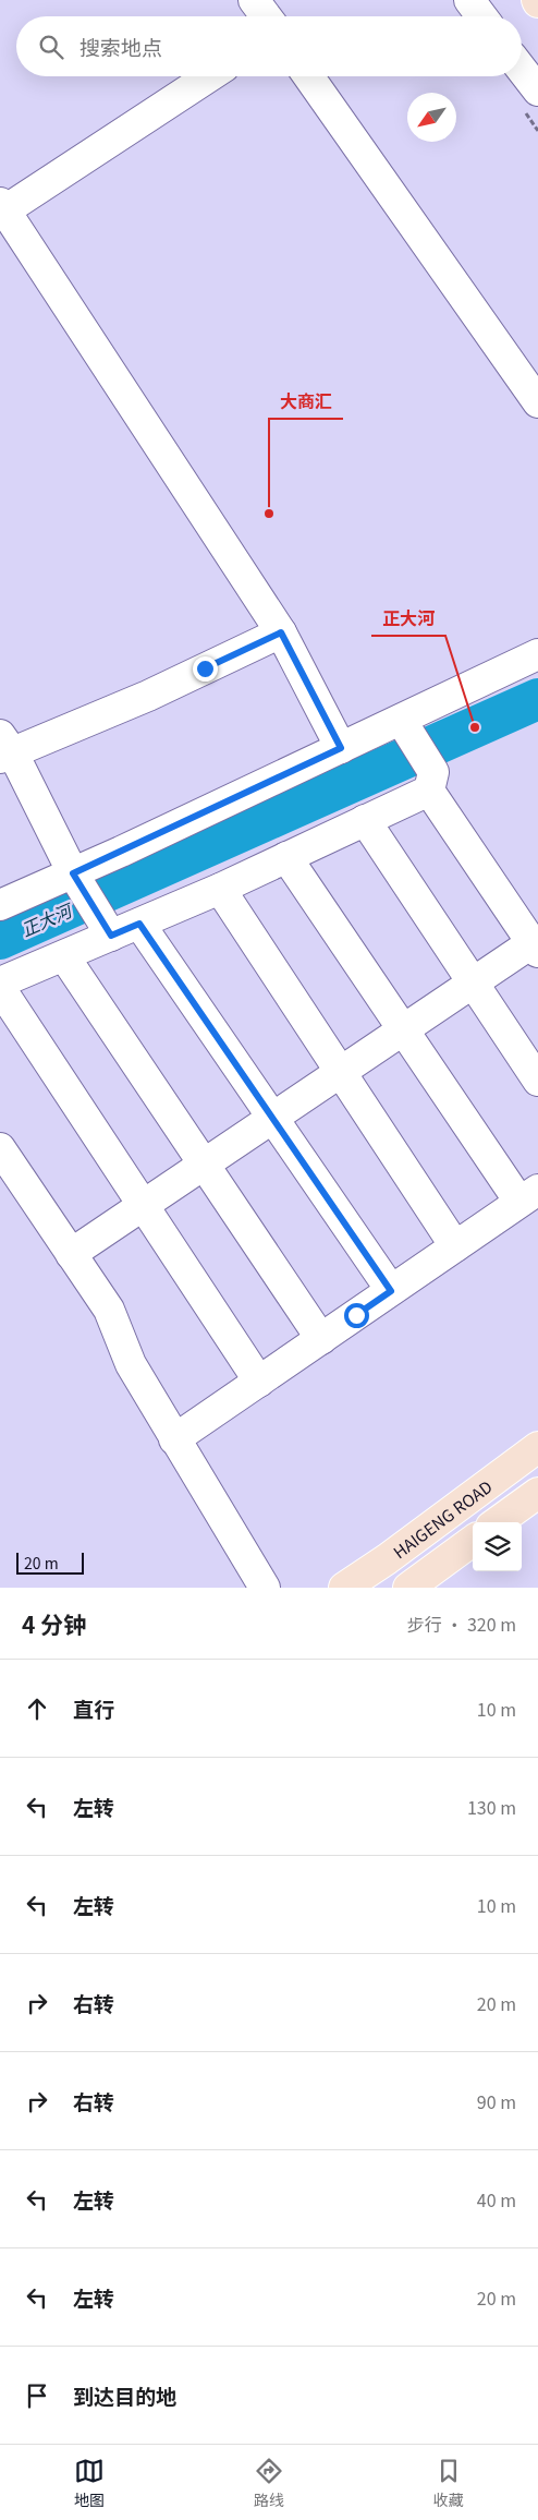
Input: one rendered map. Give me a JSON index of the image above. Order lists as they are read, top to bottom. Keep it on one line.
{"streets":{"main road":["HAIGENG ROAD"]},"water":["正大河"],"places":["大商汇","正大河"],"scale_bar":"20 m","north":"bottom left","page":{"search":"搜索地点","scale":"20 m","heading":["4 分钟","步行 · 320 m"],"list":[["直行","10 m"],["左转","130 m"],["左转","10 m"],["右转","20 m"],["右转","90 m"],["左转","40 m"],["左转","20 m"],"到达目的地"],"nav":["地图","路线","收藏"]}}
